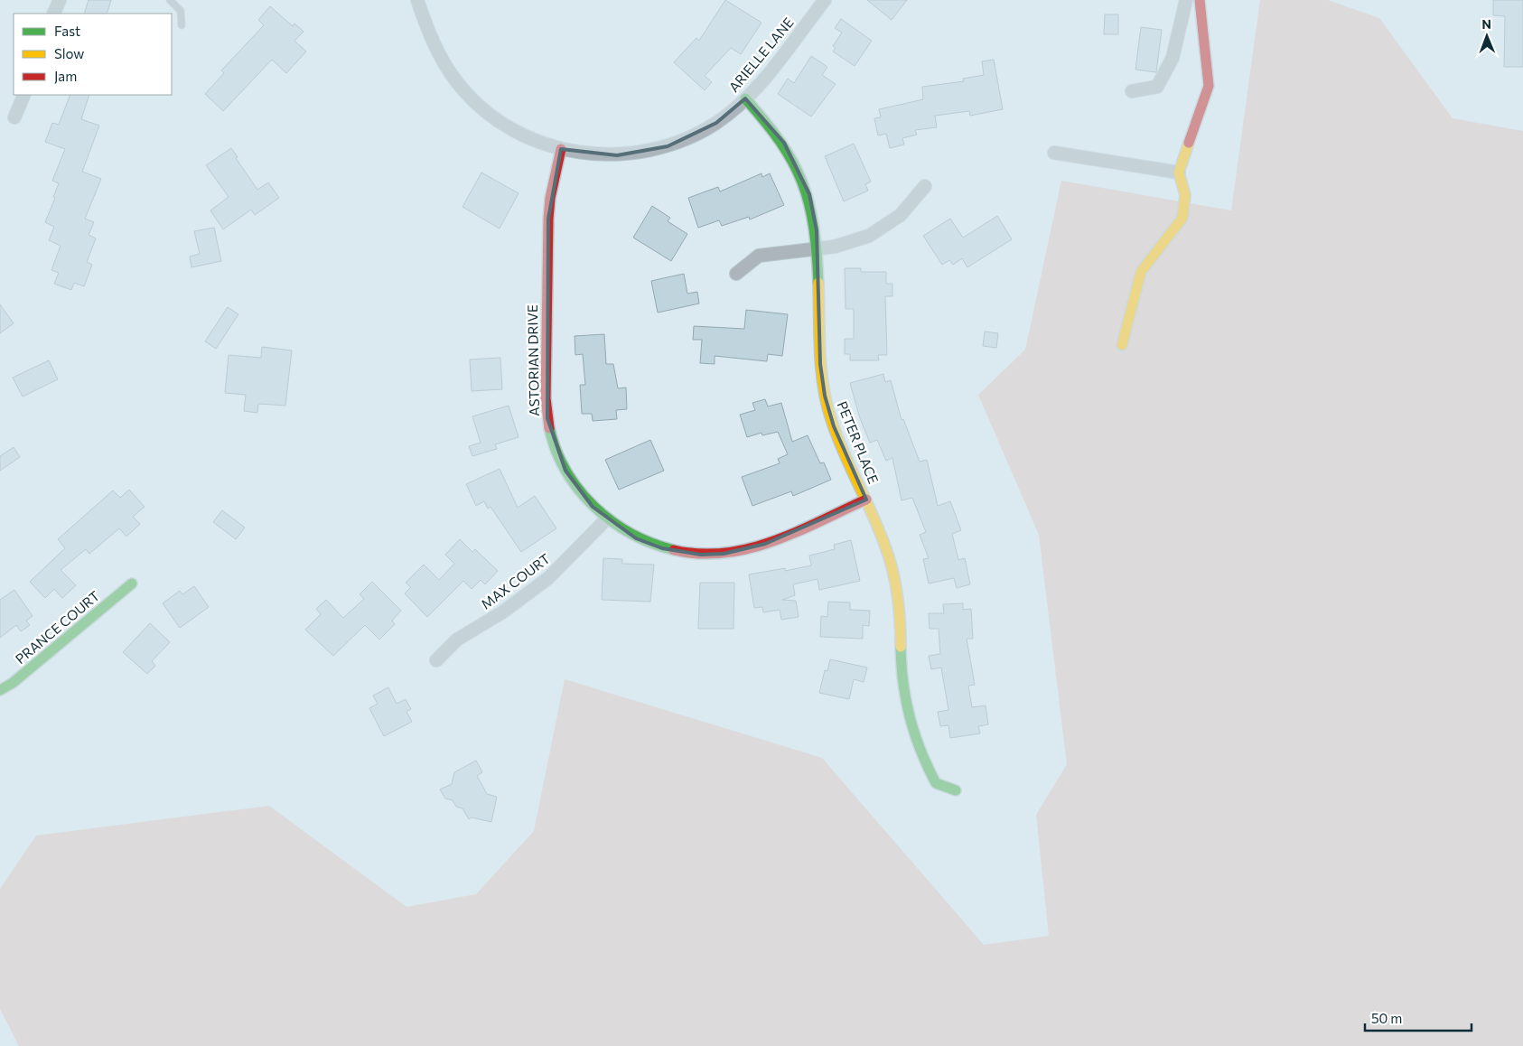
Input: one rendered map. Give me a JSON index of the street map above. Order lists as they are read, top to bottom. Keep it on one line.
{"streets":{"street":["ARIELLE LANE","ASTORIAN DRIVE","PETER PLACE","MAX COURT","PRANCE COURT"]},"crossings":[["ARIELLE LANE","ASTORIAN DRIVE"],["ARIELLE LANE","PETER PLACE"],["ASTORIAN DRIVE","PETER PLACE"],["ASTORIAN DRIVE","MAX COURT"]],"legend":["Fast","Slow","Jam"],"scale_bar":"50 m","north":"top"}
